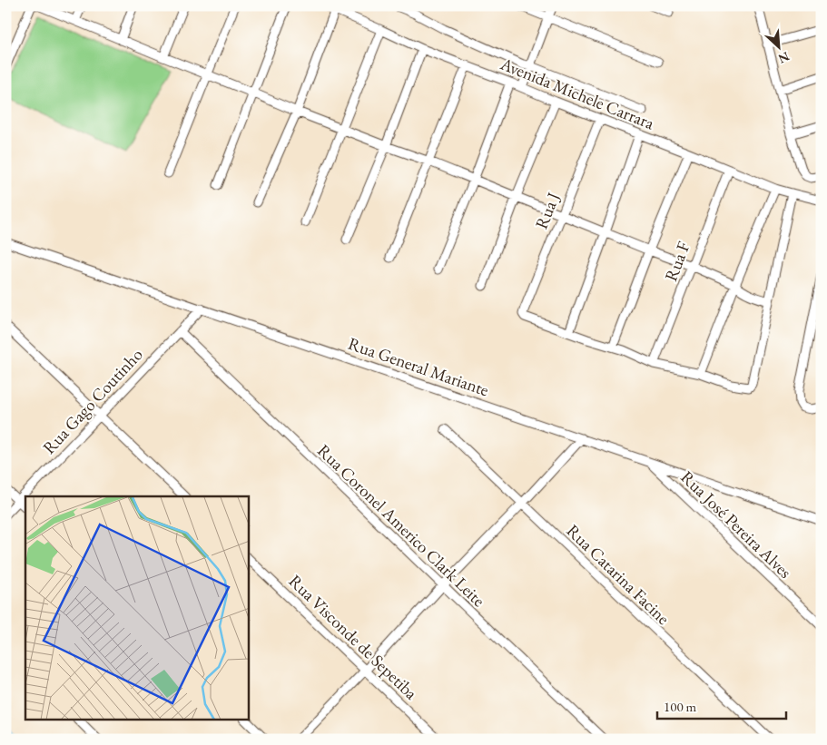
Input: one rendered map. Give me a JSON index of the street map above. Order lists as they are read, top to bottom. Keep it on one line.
{"streets":{"street":["Avenida Michele Carrara","Rua J","Rua F","Rua General Mariante","Rua Gago Coutinho","Rua José Pereira Alves","Rua Coronel Americo Clark Leite","Rua Catarina Facine","Rua Visconde de Sepetiba"]},"crossings":[["Avenida Michele Carrara","Rua J"],["Avenida Michele Carrara","Rua F"],["Rua General Mariante","Rua Gago Coutinho"],["Rua General Mariante","Rua José Pereira Alves"],["Rua Gago Coutinho","Rua Coronel Americo Clark Leite"]],"scale_bar":"100 m","north":"bottom right"}
